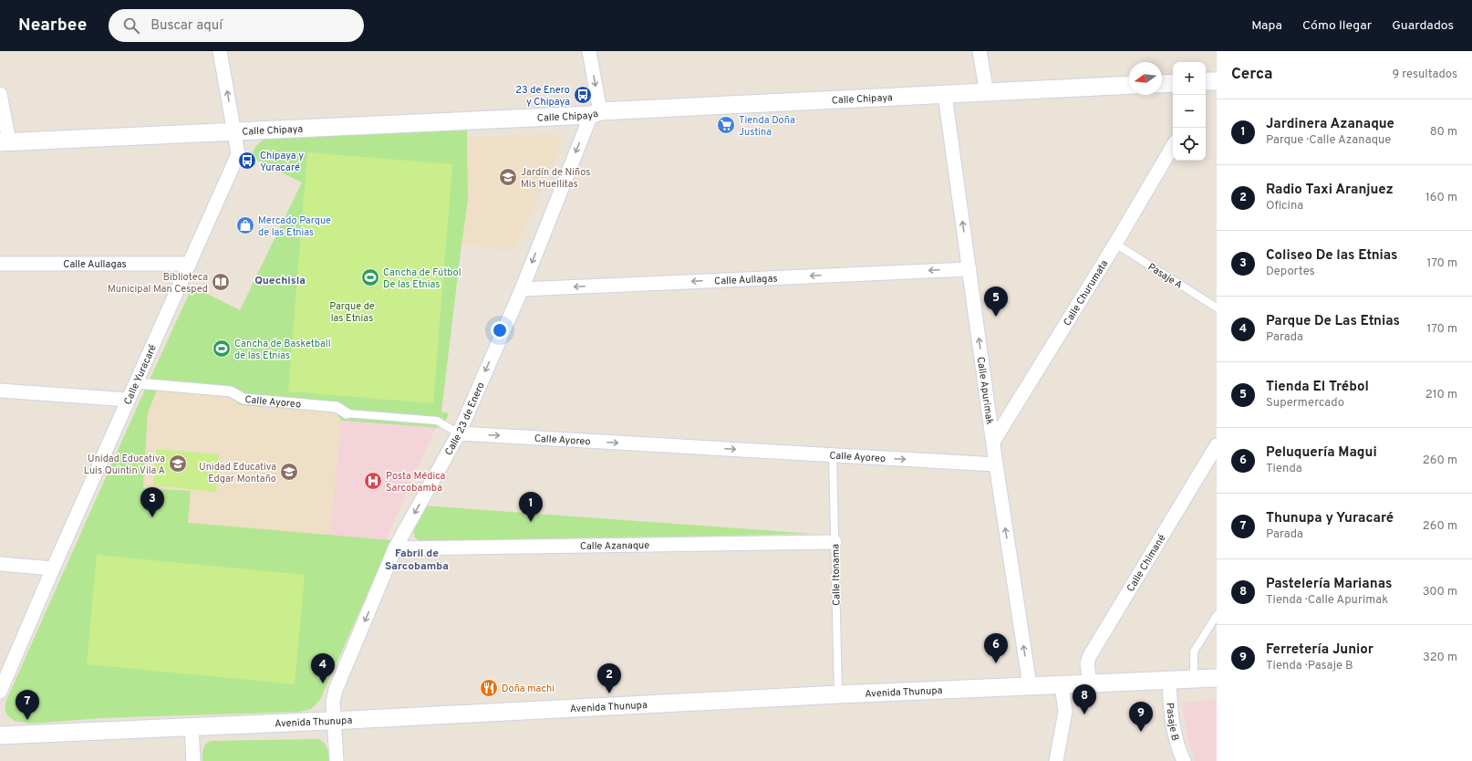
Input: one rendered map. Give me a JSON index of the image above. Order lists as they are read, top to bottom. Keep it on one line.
{"streets":{"street":["Calle Chipaya","Calle Aullagas","Calle Churumata","Calle Yuracaré","Calle Apurimak","Calle Ayoreo","Calle 23 de Enero","Calle Azanaque","Calle Chimané","Avenida Thunupa","Pasaje B"],"lane":["Pasaje A","Calle Itonama"]},"crossings":[["Calle Chipaya","Calle Yuracaré"],["Calle Chipaya","Calle Apurimak"],["Calle Chipaya","Calle 23 de Enero"],["Calle Aullagas","Calle Yuracaré"],["Calle Aullagas","Calle Apurimak"],["Calle Aullagas","Calle 23 de Enero"],["Pasaje A","Calle Churumata"],["Calle Churumata","Calle Apurimak"],["Calle Yuracaré","Calle Ayoreo"],["Calle Apurimak","Calle Ayoreo"],["Calle Apurimak","Avenida Thunupa"],["Calle Ayoreo","Calle 23 de Enero"],["Calle Ayoreo","Calle Itonama"],["Calle 23 de Enero","Calle Azanaque"],["Calle 23 de Enero","Avenida Thunupa"],["Calle Azanaque","Calle Itonama"],["Calle Chimané","Avenida Thunupa"],["Calle Itonama","Avenida Thunupa"],["Avenida Thunupa","Pasaje B"]],"one_way":["Calle Aullagas","Calle Apurimak","Calle Ayoreo","Calle 23 de Enero"],"districts":["Quechisla","Fabril de Sarcobamba"],"parks":["Parque de las Etnias"],"places":{"bus stop":["23 de Enero y Chipaya","Chipaya y Yuracaré"],"supermarket":["Tienda Doña Justina"],"school or university":["Jardín de Niños Mis Huellitas","Unidad Educativa Luis Quintin Vila A","Unidad Educativa Edgar Montaño"],"shop":["Mercado Parque de las Etnias"],"sports":["Cancha de Fútbol De las Etnias","Cancha de Basketball de las Etnias"],"library":["Biblioteca Municipal Man Cesped"],"hospital":["Posta Médica Sarcobamba"],"restaurant":["Doña machi"]},"north":"left","page":{"header":"Nearbee","search":"Buscar aquí","nav":["Mapa","Cómo llegar","Guardados"],"heading":["Cerca","9 resultados"],"map_buttons":["+","−"],"list":[{"mark":"1","name":"Jardinera Azanaque","note":"Parque · Calle Azanaque","value":"80 m"},{"mark":"2","name":"Radio Taxi Aranjuez","note":"Oficina","value":"160 m"},{"mark":"3","name":"Coliseo De las Etnias","note":"Deportes","value":"170 m"},{"mark":"4","name":"Parque De Las Etnias","note":"Parada","value":"170 m"},{"mark":"5","name":"Tienda El Trébol","note":"Supermercado","value":"210 m"},{"mark":"6","name":"Peluquería Magui","note":"Tienda","value":"260 m"},{"mark":"7","name":"Thunupa y Yuracaré","note":"Parada","value":"260 m"},{"mark":"8","name":"Pastelería Marianas","note":"Tienda · Calle Apurimak","value":"300 m"},{"mark":"9","name":"Ferretería Junior","note":"Tienda · Pasaje B","value":"320 m"}],"pins":["5","3","1","6","4","2","8","7","9"]}}
